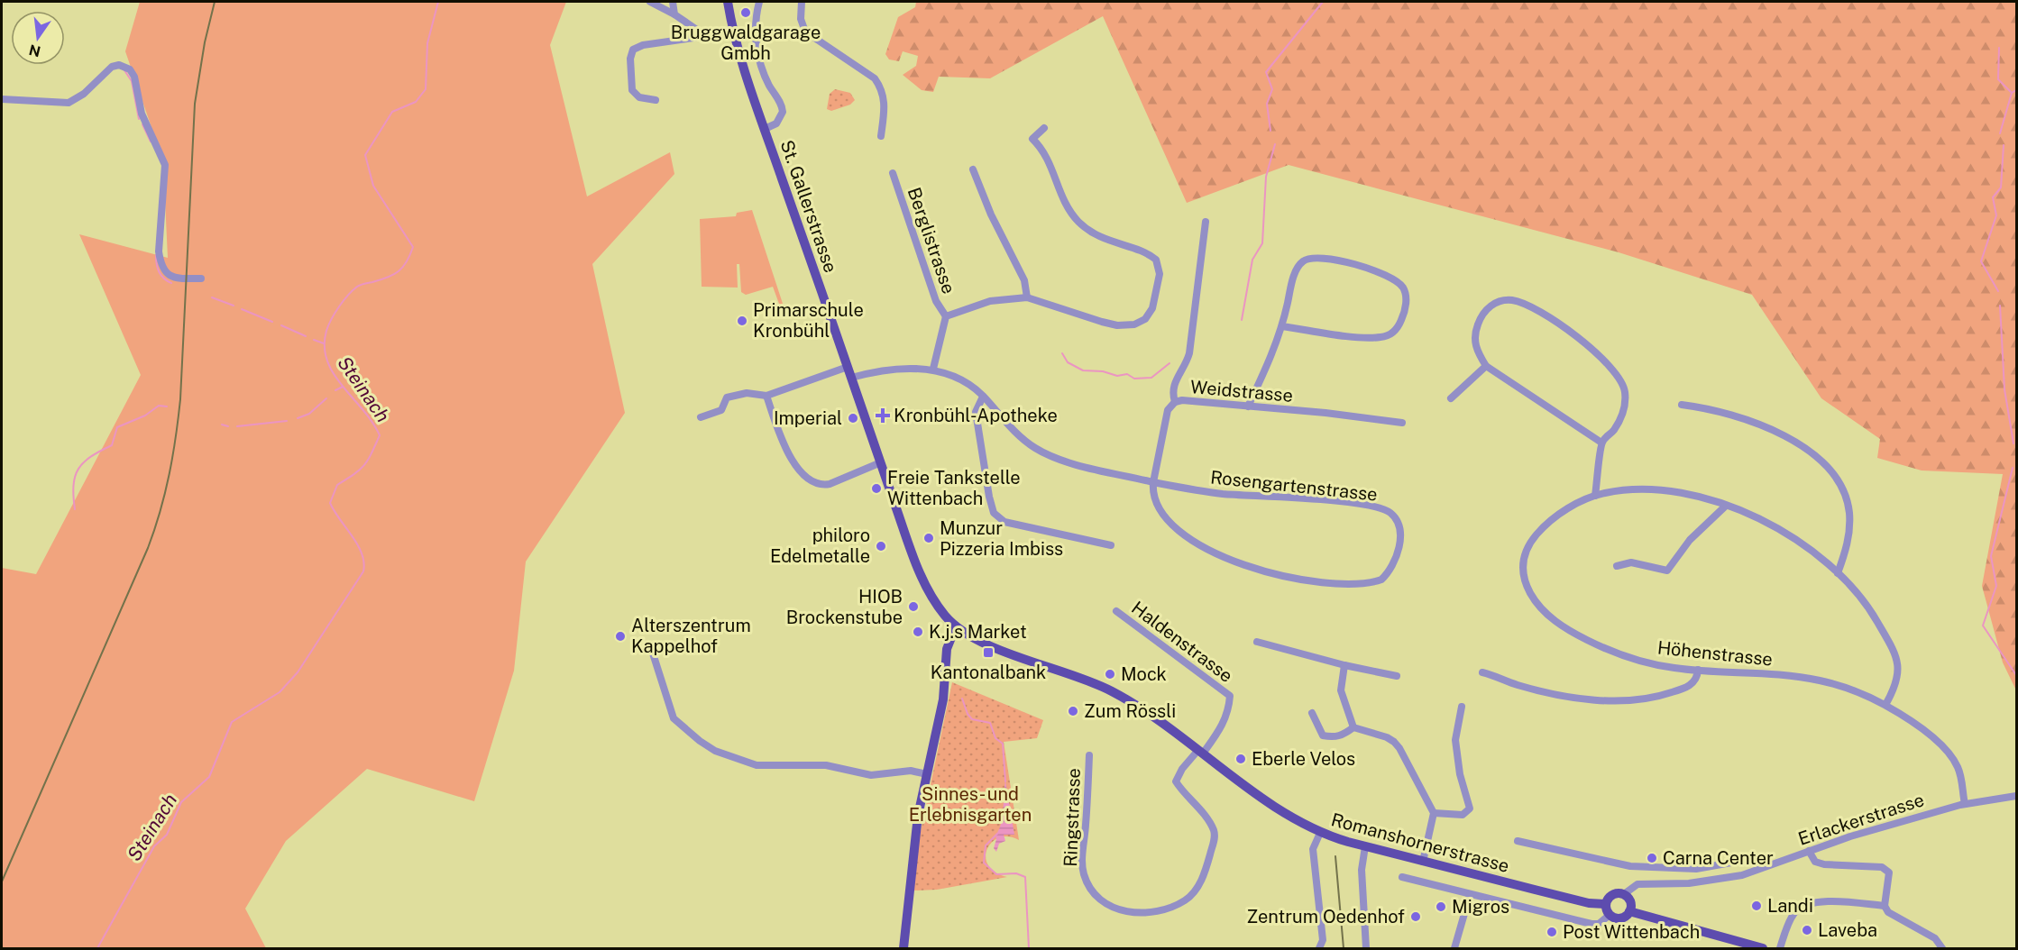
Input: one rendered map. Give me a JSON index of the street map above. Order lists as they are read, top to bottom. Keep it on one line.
{"streets":{"main road":["St. Gallerstrasse","Romanshornerstrasse"],"street":["Berglistrasse","Weidstrasse","Rosengartenstrasse","Haldenstrasse","Höhenstrasse","Ringstrasse","Erlackerstrasse"]},"crossings":[["St. Gallerstrasse","Romanshornerstrasse"],["Weidstrasse","Rosengartenstrasse"],["Haldenstrasse","Ringstrasse"],["Haldenstrasse","Romanshornerstrasse"],["Höhenstrasse","Erlackerstrasse"],["Ringstrasse","Romanshornerstrasse"],["Erlackerstrasse","Romanshornerstrasse"]],"water":["Steinach"],"parks":["Sinnes- und Erlebnisgarten"],"places":{"other":["Bruggwaldgarage Gmbh","Primarschule Kronbühl","Imperial","Freie Tankstelle Wittenbach","Munzur Pizzeria Imbiss","philoro Edelmetalle","HIOB Brockenstube","K.j.s Market","Alterszentrum Kappelhof","Mock","Zum Rössli","Eberle Velos","Carna Center","Landi","Migros","Zentrum Oedenhof","Laveba","Post Wittenbach"],"health":["Kronbühl-Apotheke"],"transit":["Kantonalbank"]},"north":"bottom"}
